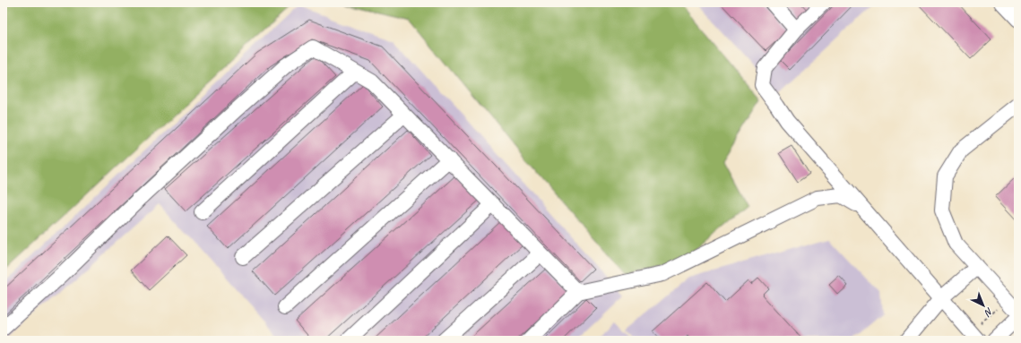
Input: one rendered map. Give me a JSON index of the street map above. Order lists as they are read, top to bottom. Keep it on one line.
{"north":"bottom right"}
